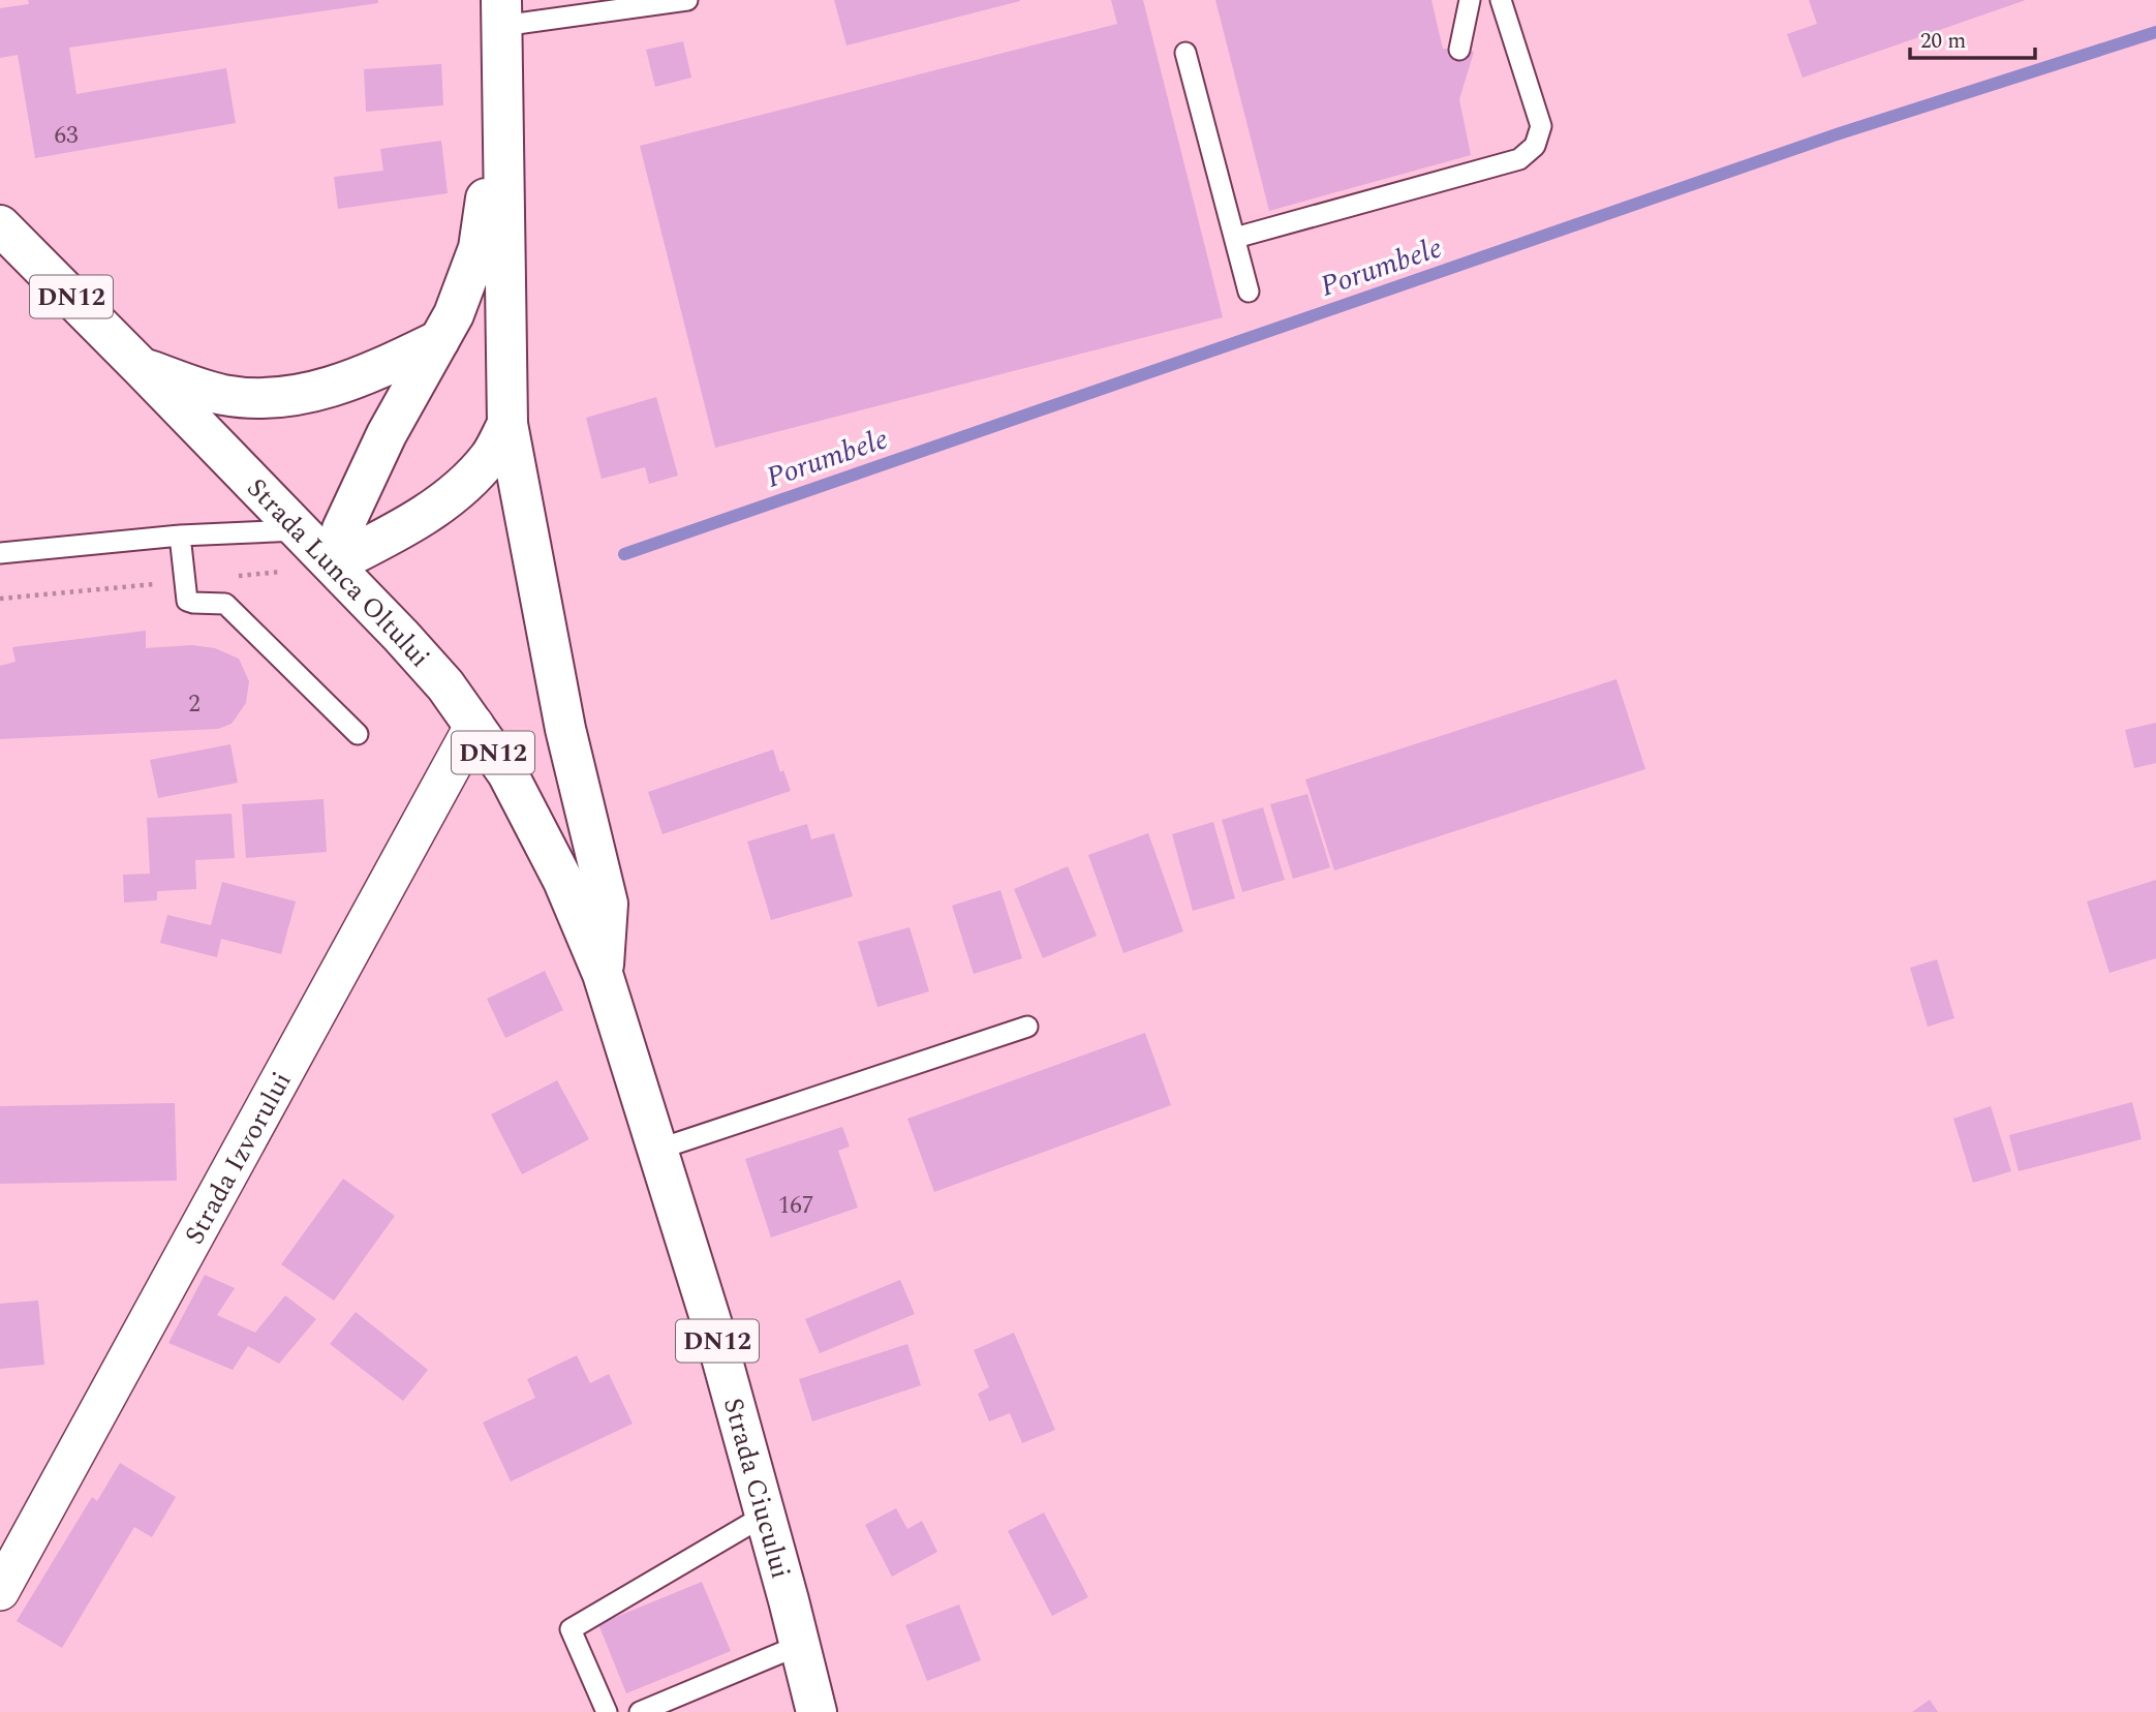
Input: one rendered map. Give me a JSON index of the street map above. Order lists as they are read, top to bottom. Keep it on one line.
{"streets":{"main road":["DN12","Strada Lunca Oltului","Strada Ciucului"],"street":["Strada Izvorului"]},"crossings":[["Strada Lunca Oltului","Strada Izvorului"],["Strada Lunca Oltului","Strada Ciucului"]],"water":["Porumbele"],"house_numbers":["63","2","167"],"scale_bar":"20 m"}
